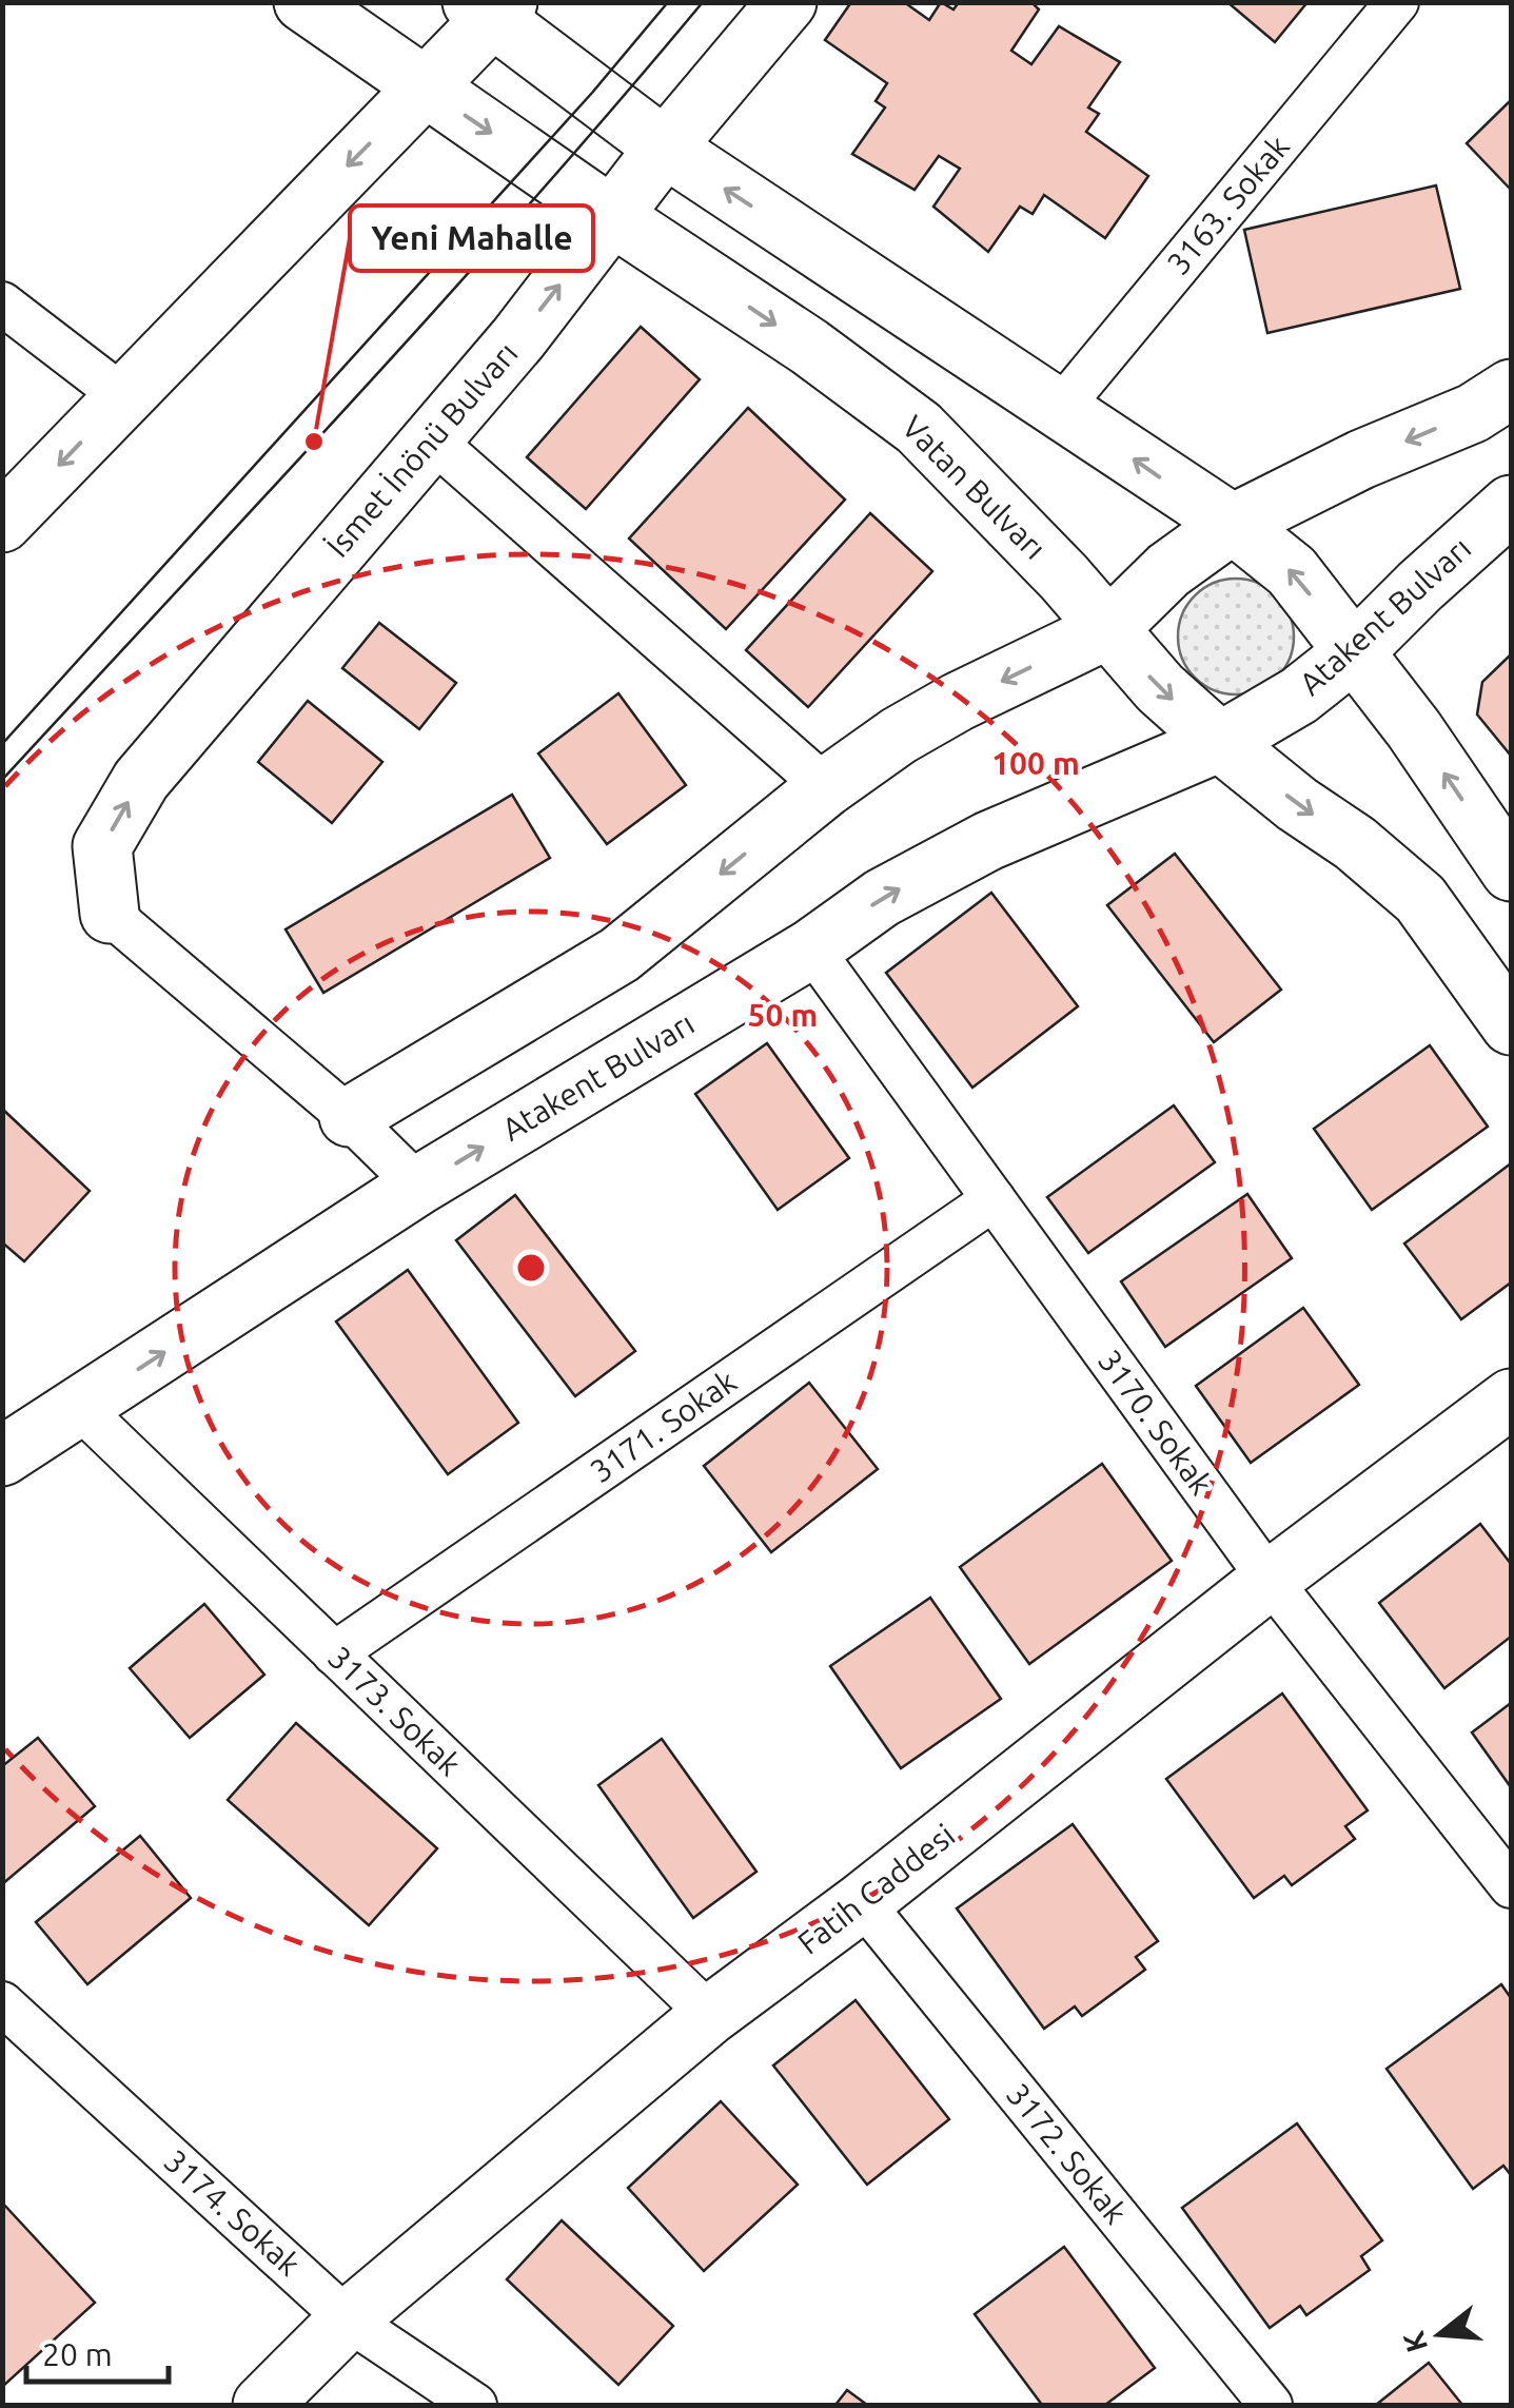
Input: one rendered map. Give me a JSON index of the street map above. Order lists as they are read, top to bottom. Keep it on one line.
{"streets":{"main road":["İsmet İnönü Bulvarı","Vatan Bulvarı","Atakent Bulvarı","Fatih Caddesi"],"street":["3163. Sokak","3170. Sokak","3171. Sokak","3173. Sokak","3172. Sokak","3174. Sokak"]},"crossings":[["İsmet İnönü Bulvarı","Vatan Bulvarı"],["Vatan Bulvarı","Atakent Bulvarı"],["Atakent Bulvarı","3170. Sokak"],["Atakent Bulvarı","3173. Sokak"],["3170. Sokak","3171. Sokak"],["3170. Sokak","Fatih Caddesi"],["3171. Sokak","3173. Sokak"],["3173. Sokak","Fatih Caddesi"],["Fatih Caddesi","3172. Sokak"],["Fatih Caddesi","3174. Sokak"]],"places":["Yeni Mahalle"],"scale_bar":"20 m","north":"left","rings":["100 m","50 m"]}
